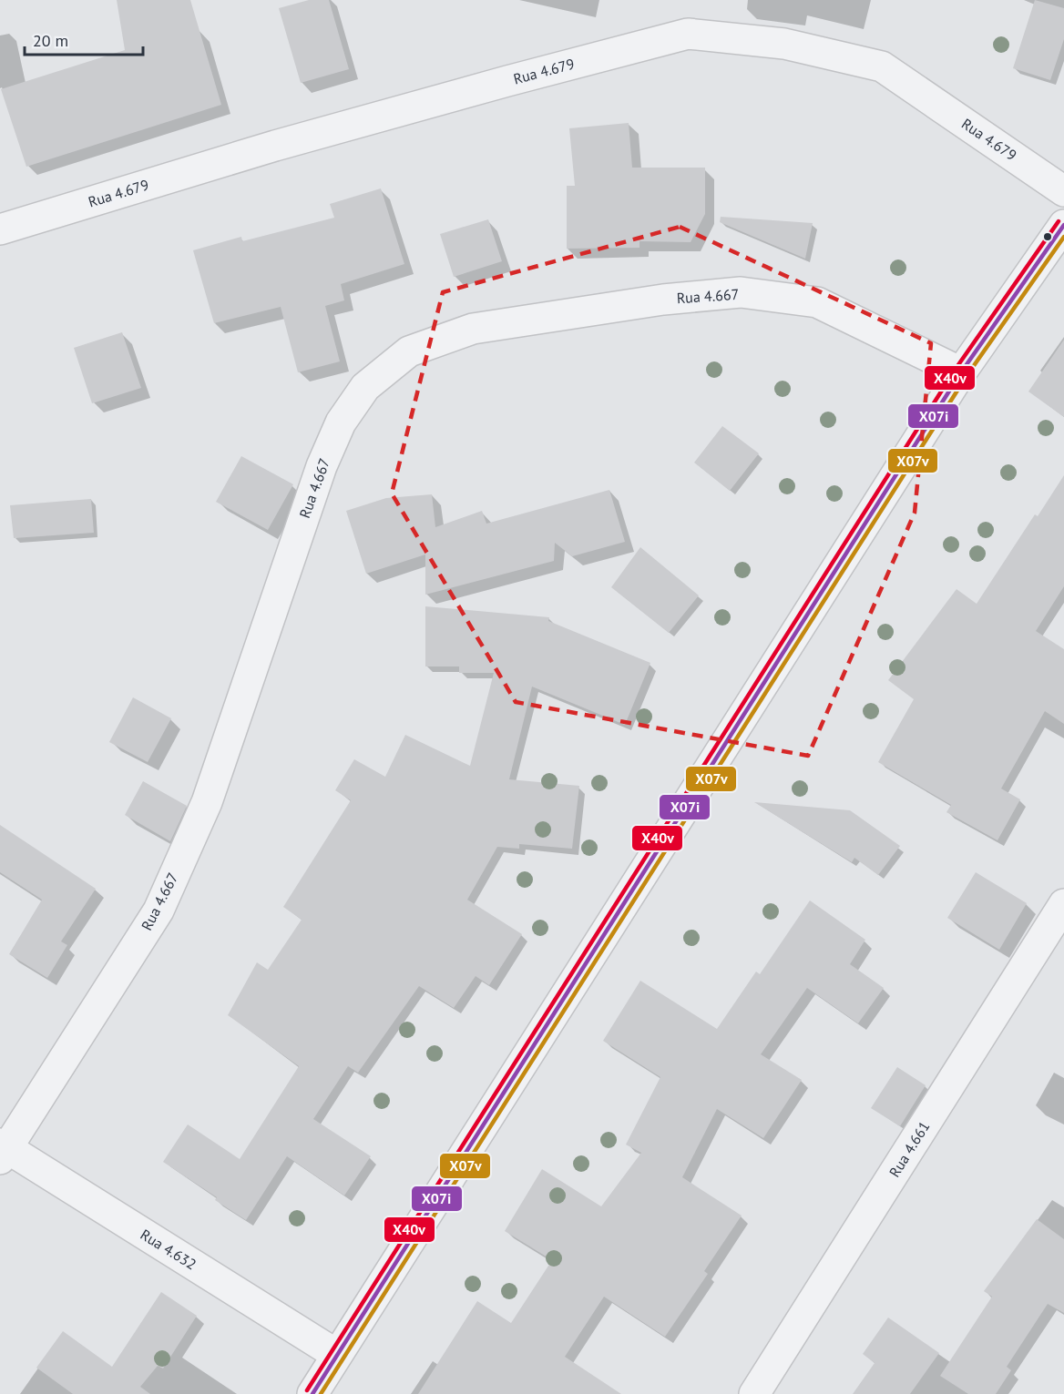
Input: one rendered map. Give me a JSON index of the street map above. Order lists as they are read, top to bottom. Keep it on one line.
{"streets":{"street":["Rua 4.679","Rua 4.667","Rua 4.661","Rua 4.632"]},"crossings":[["Rua 4.667","Rua 4.632"]],"lines":["transit line X40v","transit line X07i","transit line X07v"],"scale_bar":"20 m"}
